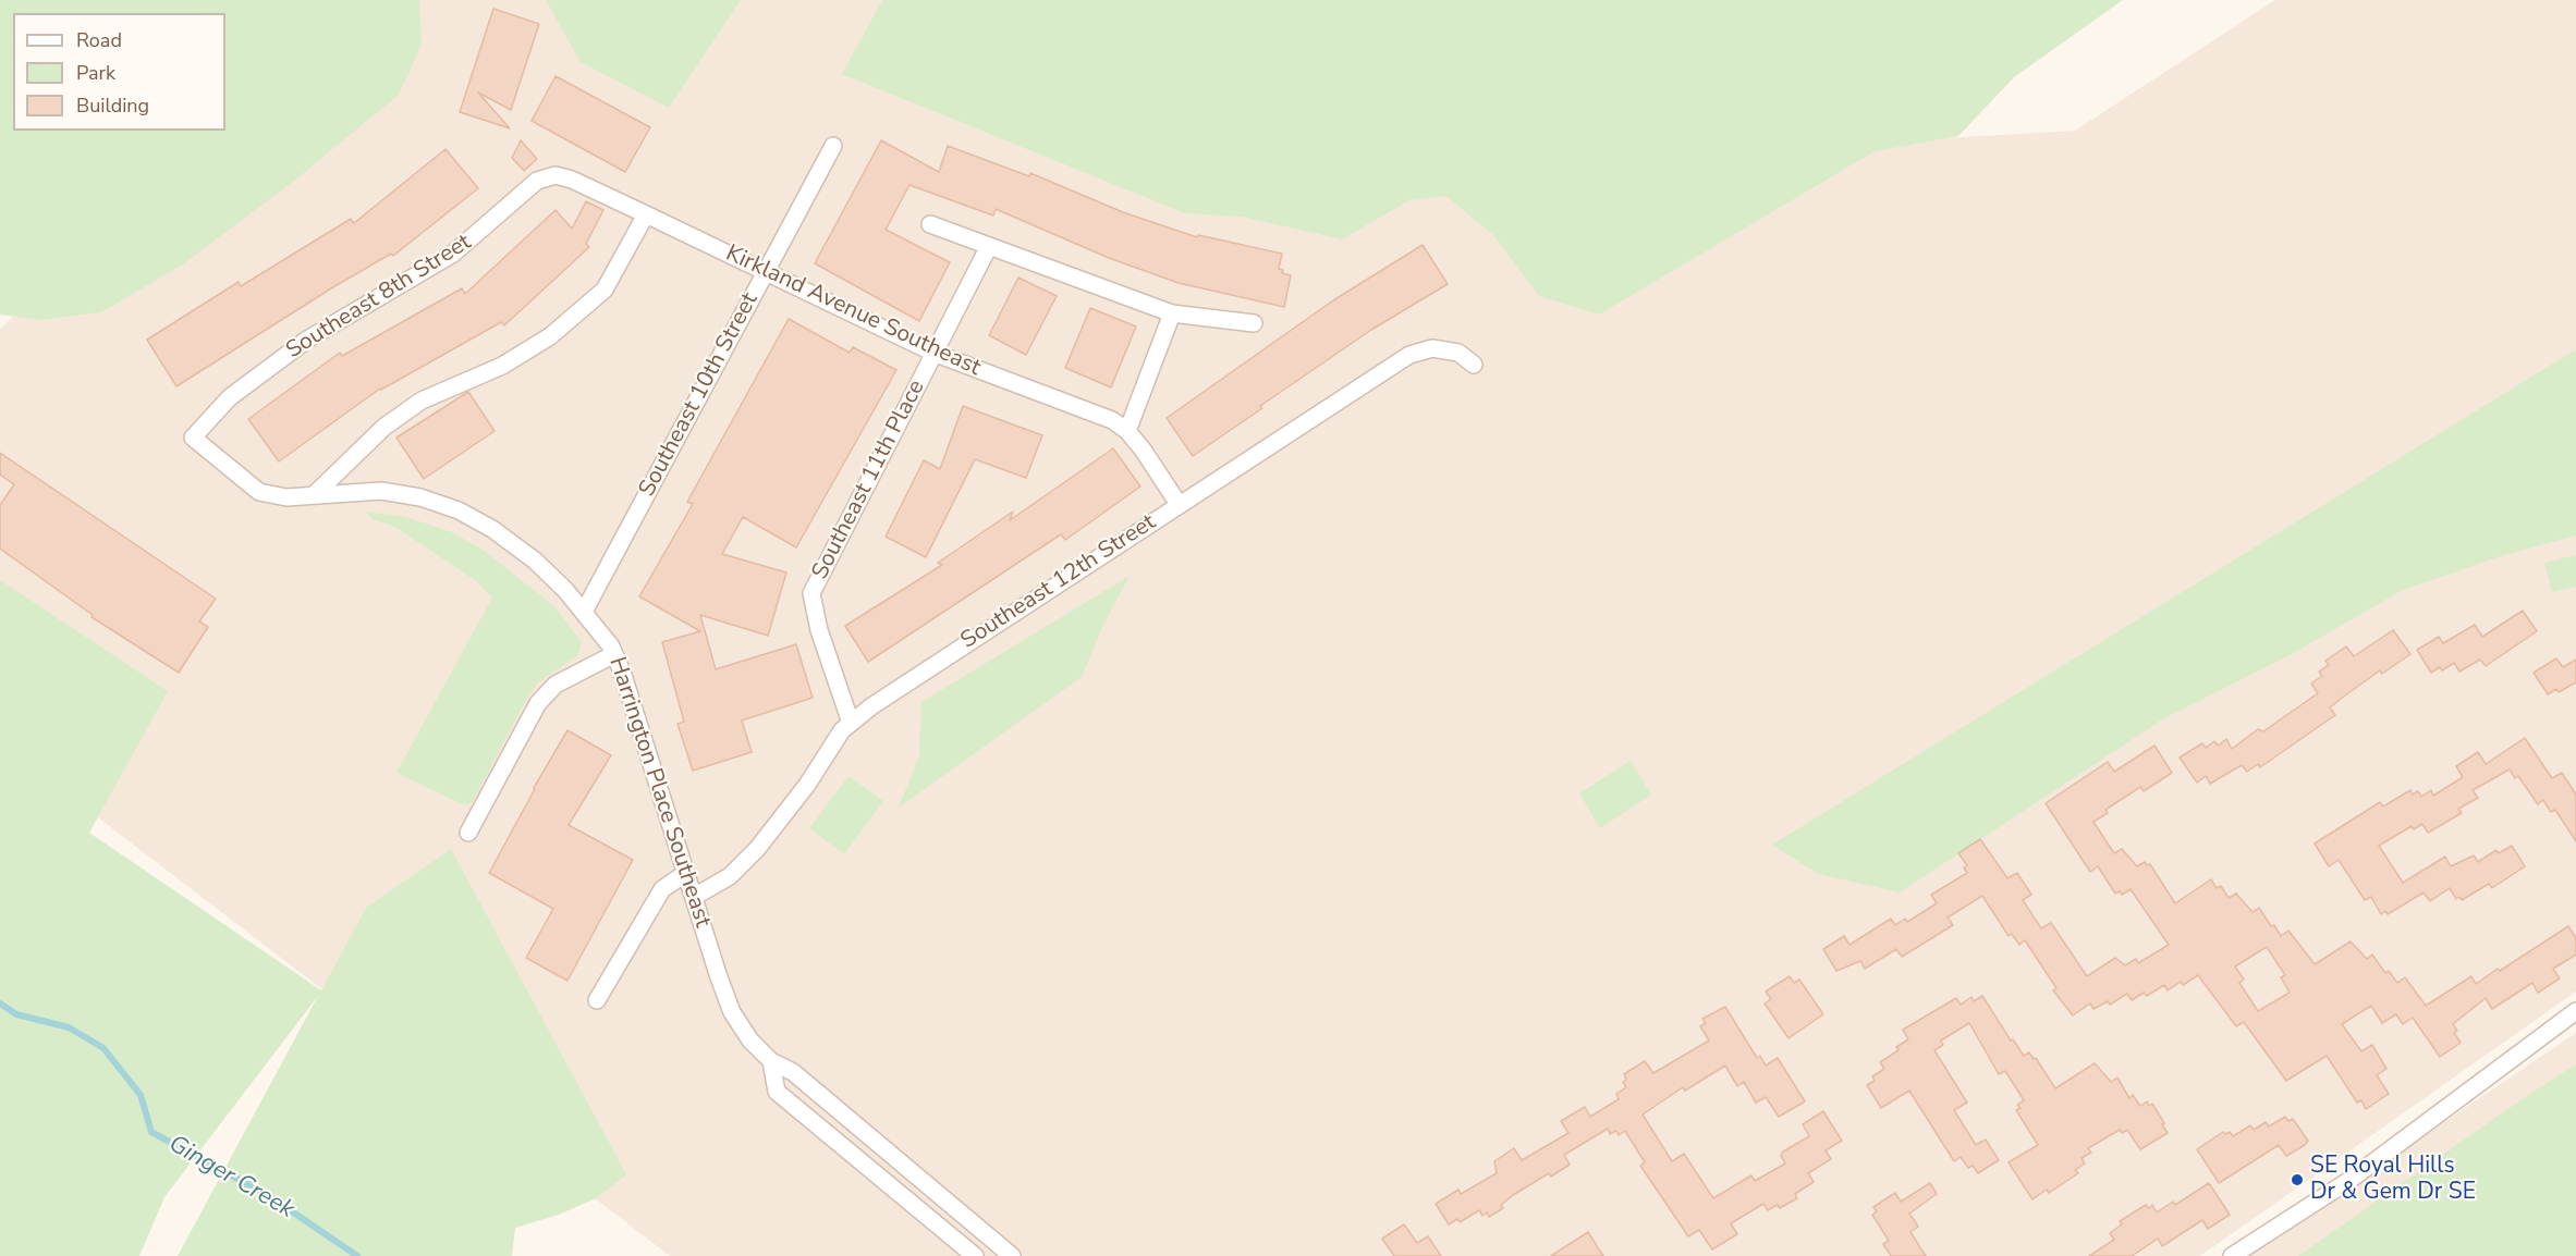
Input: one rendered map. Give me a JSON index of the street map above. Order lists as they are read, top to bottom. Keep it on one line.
{"streets":{"street":["Southeast 8th Street","Kirkland Avenue Southeast","Southeast 10th Street","Southeast 11th Place","Southeast 12th Street","Harrington Place Southeast"]},"crossings":[["Southeast 8th Street","Kirkland Avenue Southeast"],["Southeast 8th Street","Harrington Place Southeast"],["Kirkland Avenue Southeast","Southeast 10th Street"],["Kirkland Avenue Southeast","Southeast 11th Place"],["Kirkland Avenue Southeast","Southeast 12th Street"],["Southeast 10th Street","Harrington Place Southeast"],["Southeast 11th Place","Southeast 12th Street"],["Southeast 12th Street","Harrington Place Southeast"]],"water":["Ginger Creek"],"places":["SE Royal Hills Dr & Gem Dr SE"],"legend":["Road","Park","Building"]}
